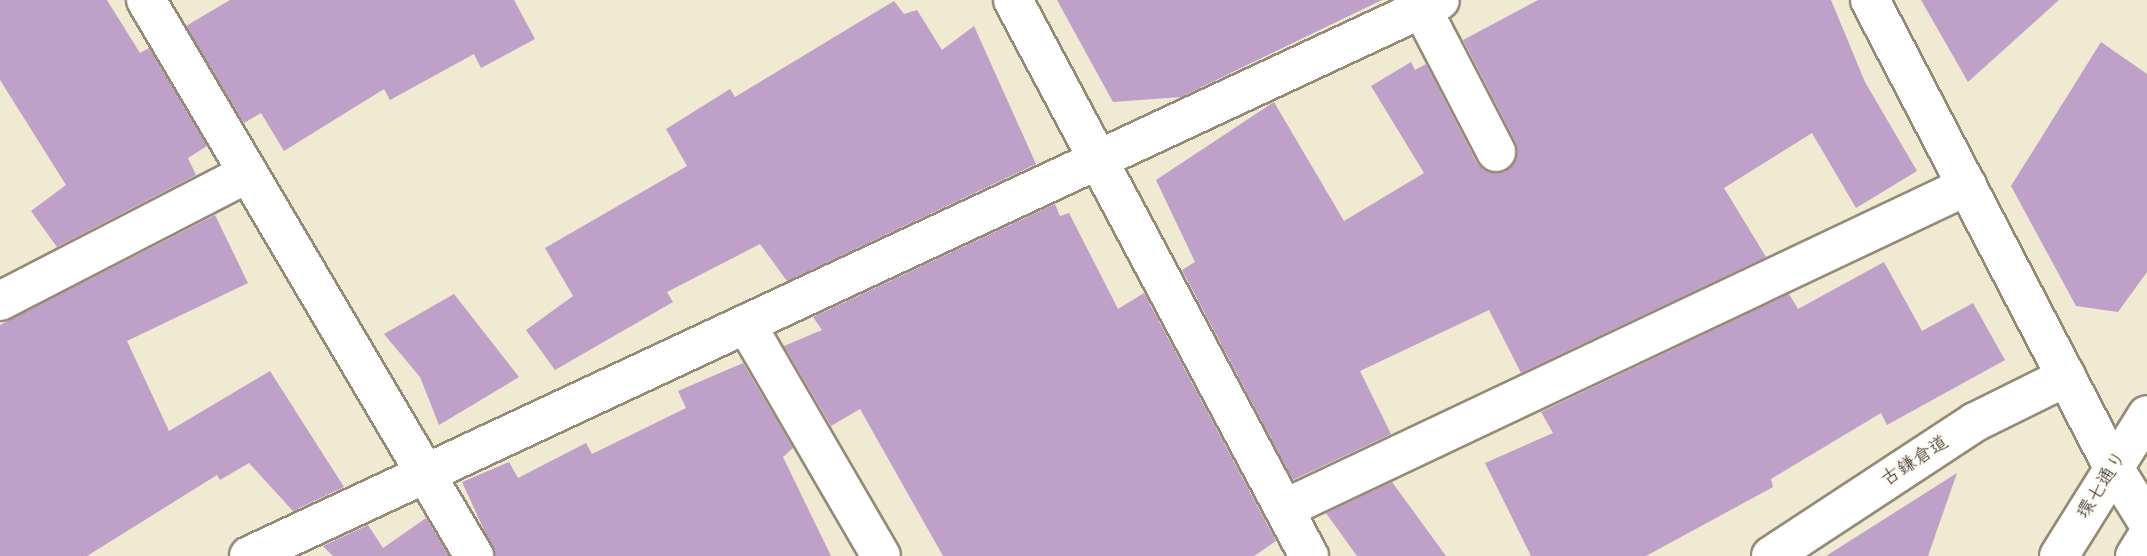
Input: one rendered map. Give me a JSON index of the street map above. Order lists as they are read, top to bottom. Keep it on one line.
{"streets":{"street":["古鎌倉道","環七通り"]}}
